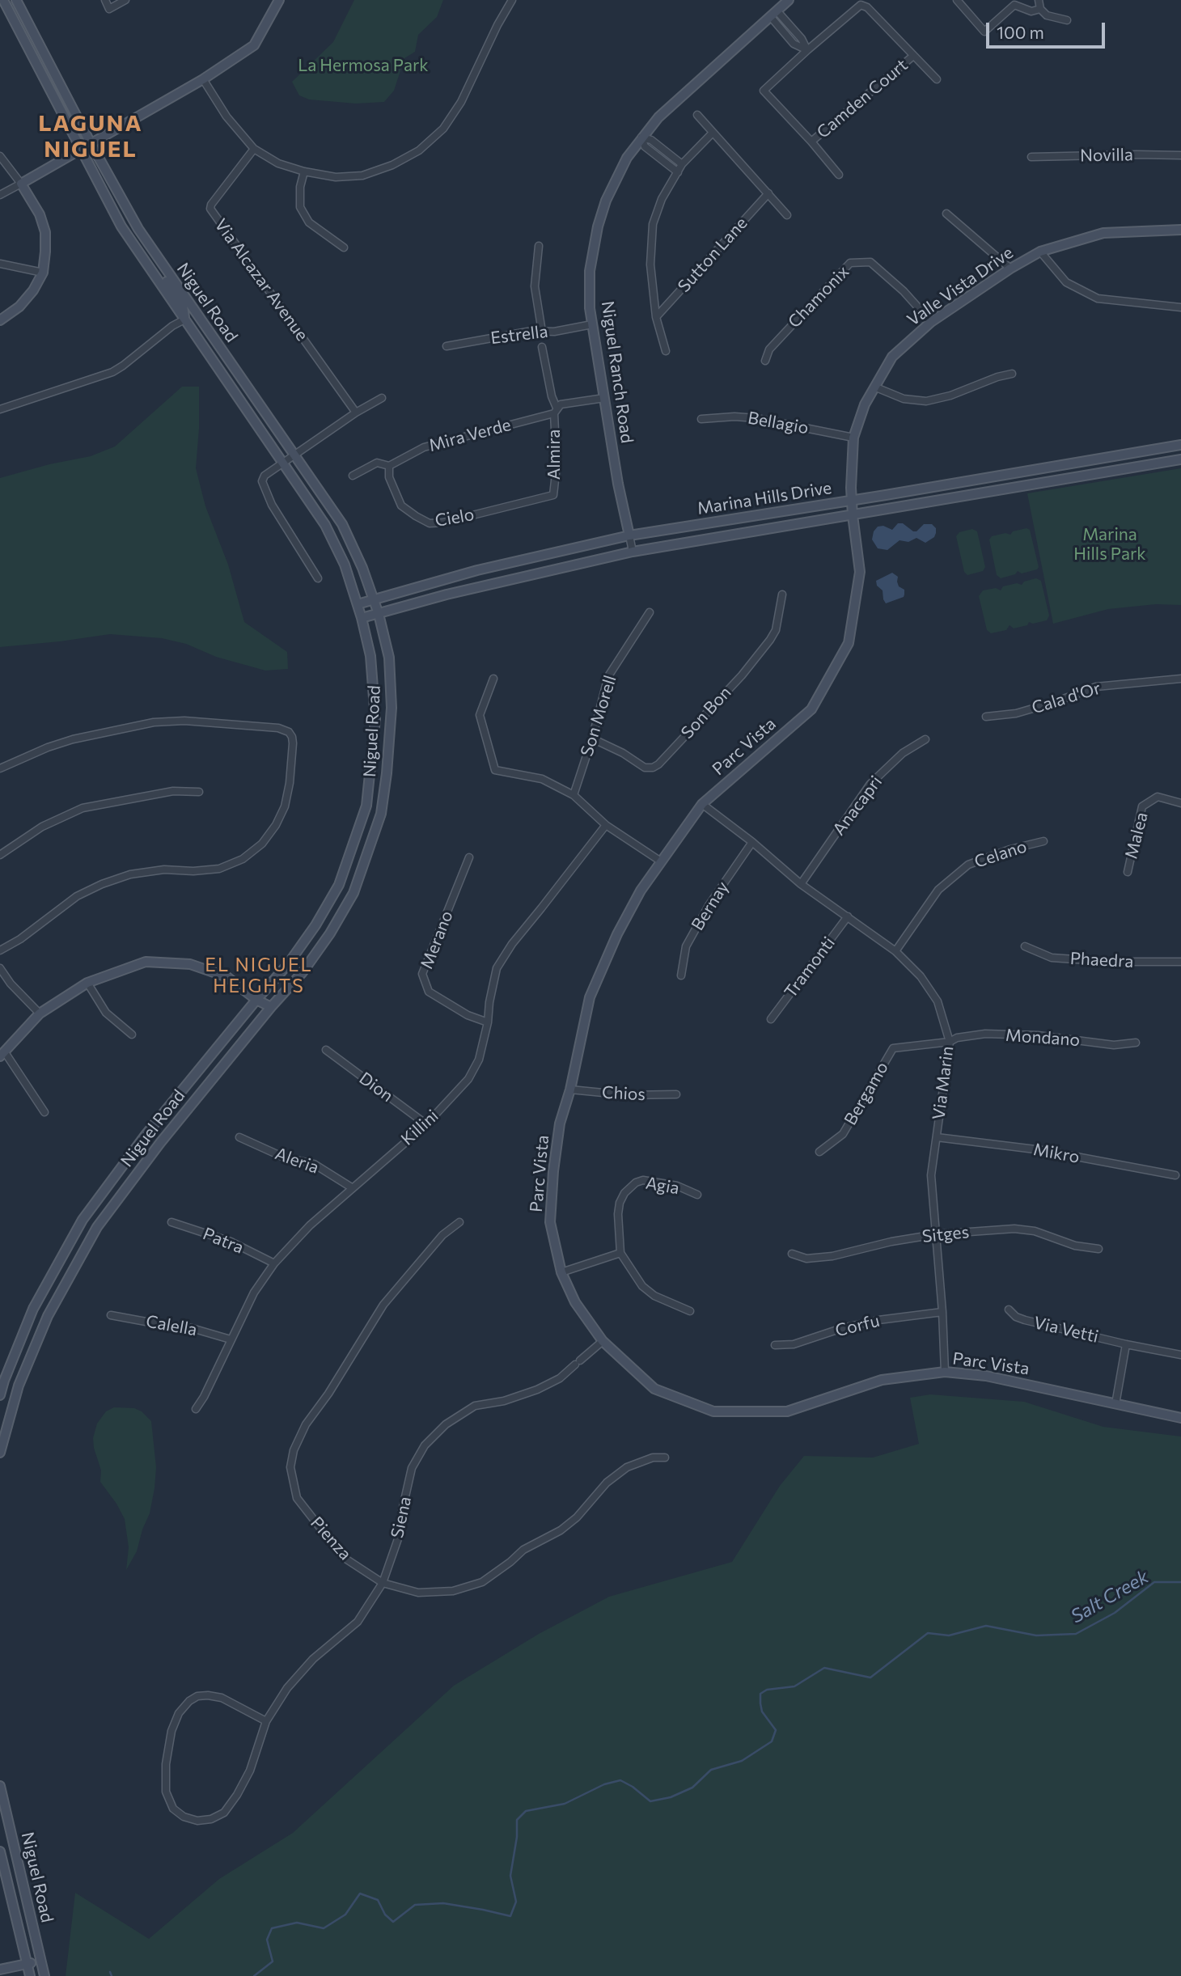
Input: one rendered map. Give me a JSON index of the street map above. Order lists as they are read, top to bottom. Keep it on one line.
{"streets":{"street":["Camden Court","Novilla","Sutton Lane","Via Alcazar Avenue","Valle Vista Drive","Chamonix","Niguel Road","Estrella","Niguel Ranch Road","Bellagio","Mira Verde","Almira","Marina Hills Drive","Cielo","Cala d'Or","Son Bon","Son Morell","Parc Vista","Anacapri","Malea","Celano","Bernay","Merano","Phaedra","Tramonti","Mondano","Via Marin","Dion","Chios","Bergamo","Killini","Mikro","Aleria","Agia","Sitges","Patra","Calella","Corfu","Via Vetti","Siena","Pienza"]},"crossings":[["Valle Vista Drive","Chamonix"],["Valle Vista Drive","Bellagio"],["Valle Vista Drive","Marina Hills Drive"],["Valle Vista Drive","Parc Vista"],["Niguel Road","Marina Hills Drive"],["Estrella","Niguel Ranch Road"],["Niguel Ranch Road","Mira Verde"],["Niguel Ranch Road","Marina Hills Drive"],["Mira Verde","Almira"],["Mira Verde","Cielo"],["Almira","Cielo"],["Marina Hills Drive","Parc Vista"],["Son Bon","Son Morell"],["Parc Vista","Via Marin"],["Parc Vista","Chios"],["Parc Vista","Siena"],["Anacapri","Via Marin"],["Celano","Via Marin"],["Bernay","Via Marin"],["Merano","Killini"],["Tramonti","Via Marin"],["Mondano","Via Marin"],["Mondano","Bergamo"],["Via Marin","Bergamo"],["Via Marin","Mikro"],["Via Marin","Sitges"],["Via Marin","Corfu"],["Dion","Killini"],["Killini","Aleria"],["Killini","Patra"],["Killini","Calella"],["Siena","Pienza"]],"districts":["LAGUNA NIGUEL","EL NIGUEL HEIGHTS"],"water":["Salt Creek"],"parks":["La Hermosa Park","Marina Hills Park"],"scale_bar":"100 m"}
